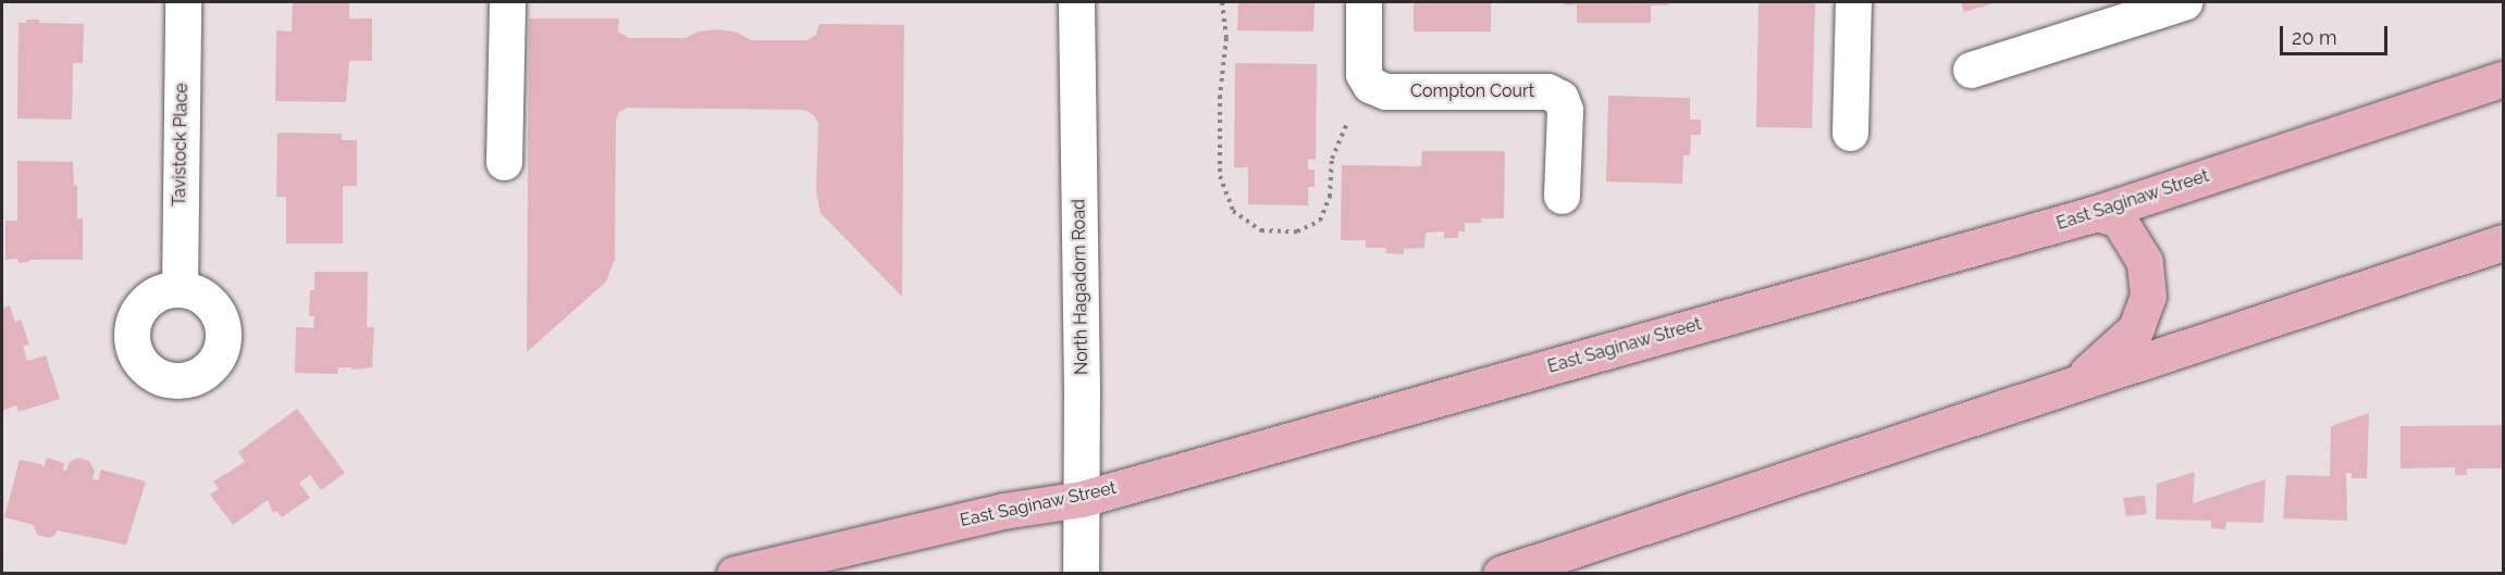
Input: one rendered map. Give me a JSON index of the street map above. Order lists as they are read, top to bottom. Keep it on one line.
{"streets":{"main road":["East Saginaw Street"],"street":["Compton Court","Tavistock Place","North Hagadorn Road"]},"crossings":[["East Saginaw Street","North Hagadorn Road"]],"scale_bar":"20 m"}
